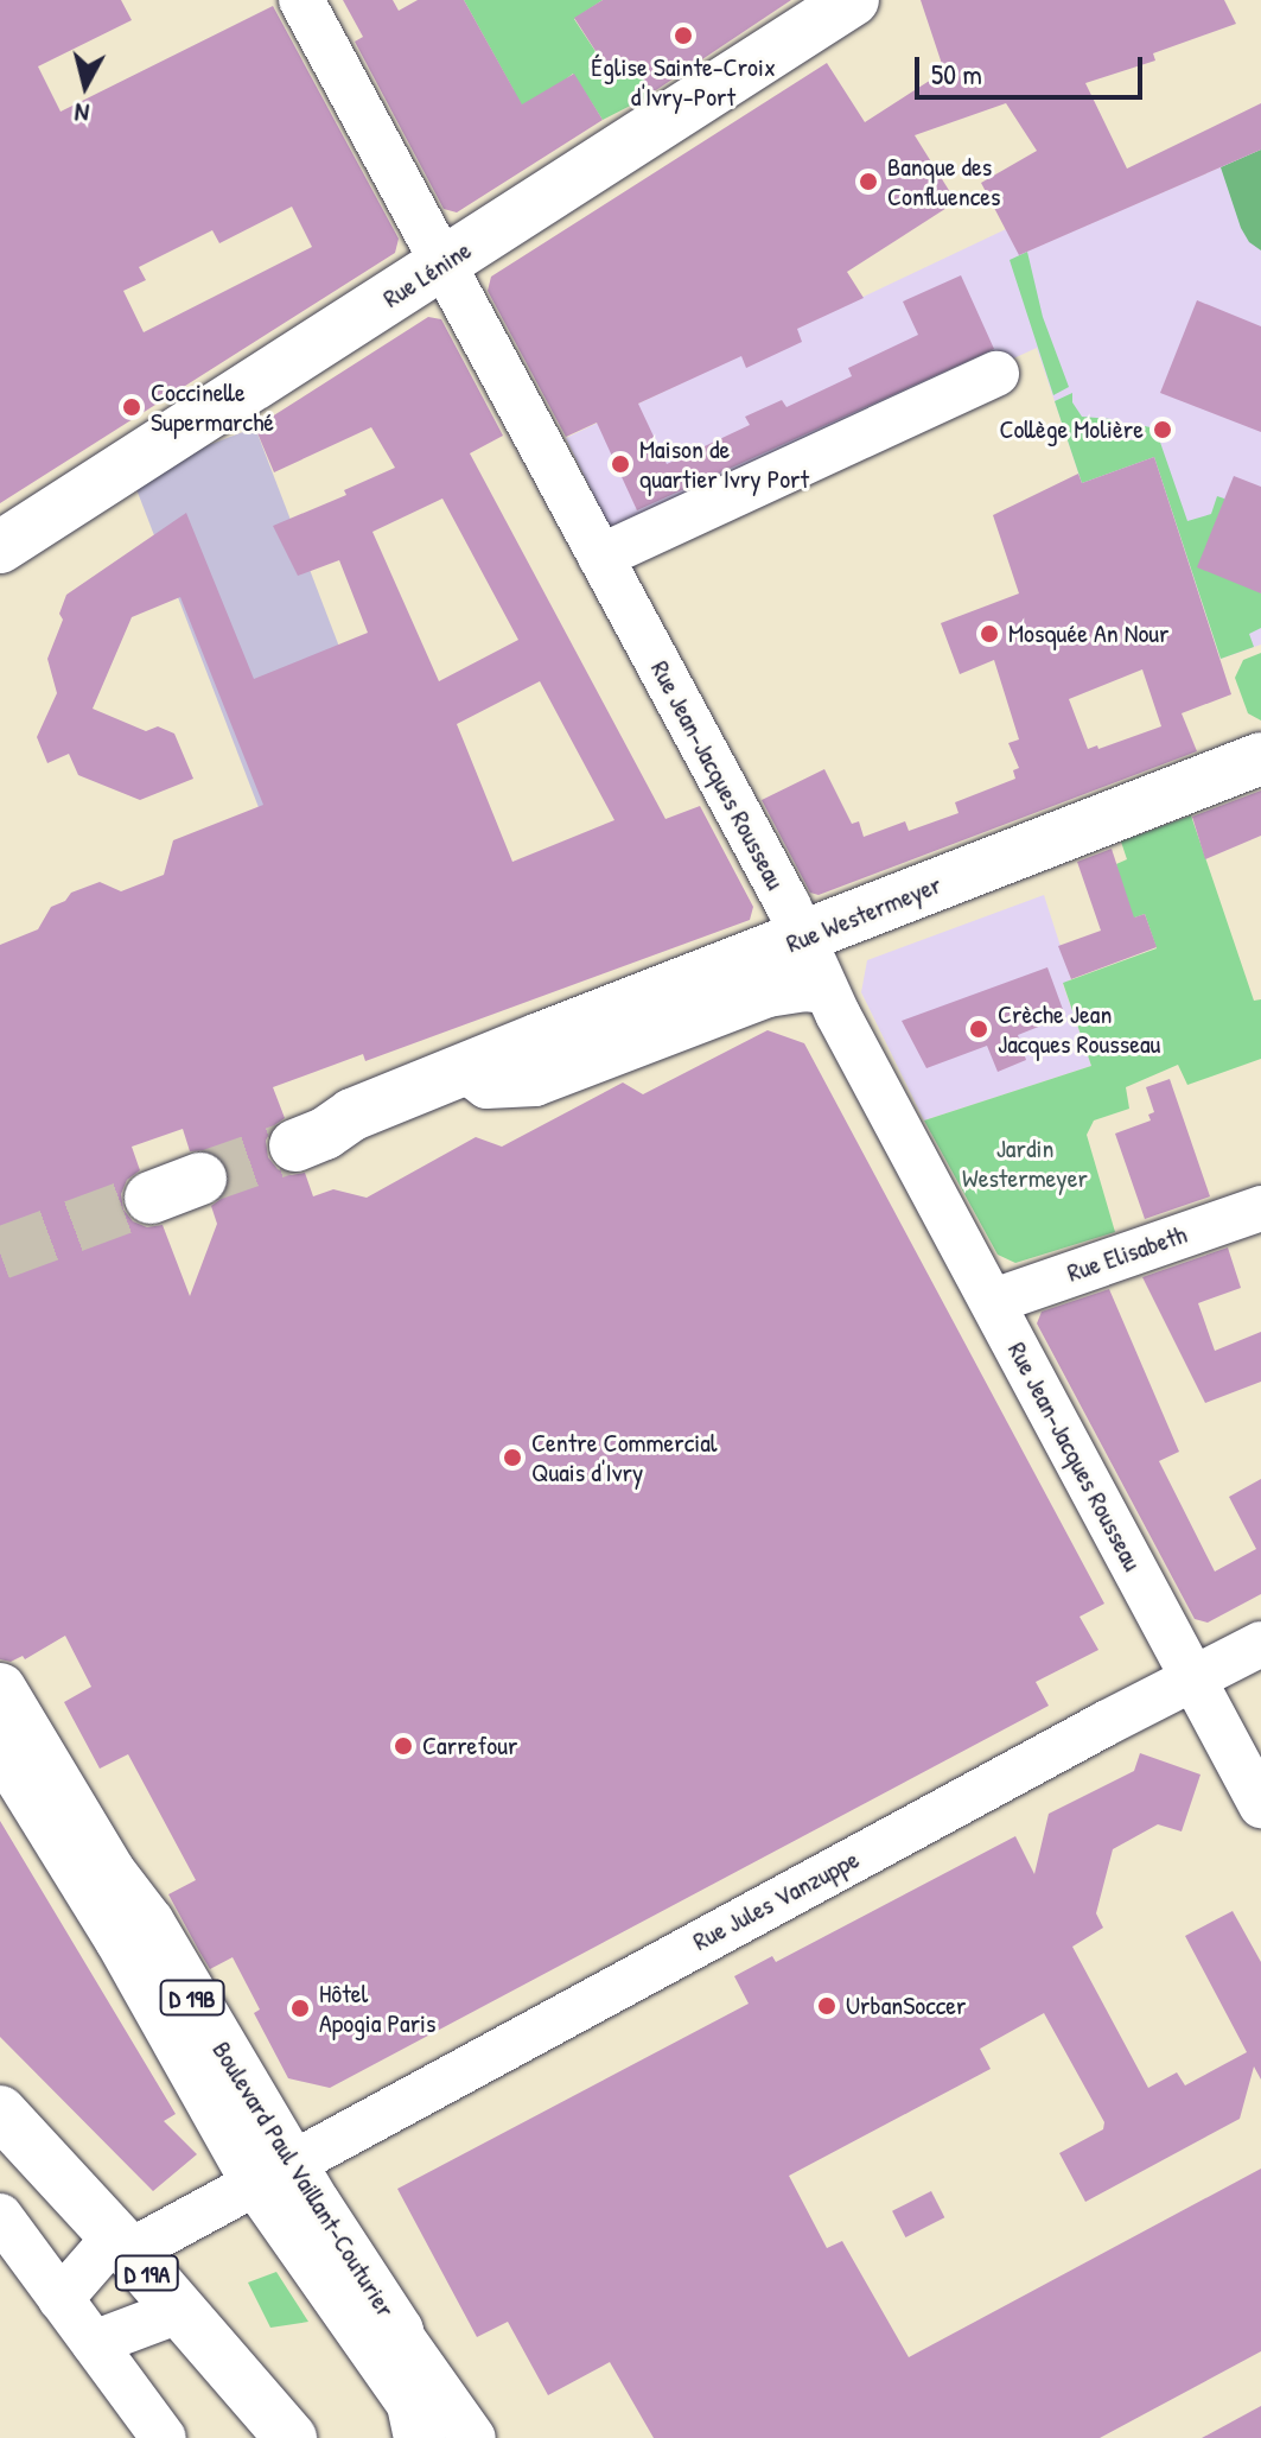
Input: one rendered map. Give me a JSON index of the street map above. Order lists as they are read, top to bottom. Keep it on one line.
{"streets":{"main road":["Rue Lénine","Rue Westermeyer","D 19B","Boulevard Paul Vaillant-Couturier","D 19A"],"street":["Rue Jean-Jacques Rousseau","Rue Elisabeth","Rue Jules Vanzuppe"]},"crossings":[["Rue Lénine","Rue Jean-Jacques Rousseau"],["Rue Jean-Jacques Rousseau","Rue Westermeyer"],["Rue Jean-Jacques Rousseau","Rue Elisabeth"],["Rue Jean-Jacques Rousseau","Rue Jules Vanzuppe"],["Rue Jules Vanzuppe","Boulevard Paul Vaillant-Couturier"],["Rue Jules Vanzuppe","D 19A"]],"parks":["Jardin Westermeyer"],"places":["Église Sainte-Croix d'Ivry-Port","Banque des Confluences","Coccinelle Supermarché","Collège Molière","Maison de quartier Ivry Port","Mosquée An Nour","Crèche Jean Jacques Rousseau","Centre Commercial Quais d'Ivry","Carrefour","UrbanSoccer","Hôtel Apogia Paris"],"scale_bar":"50 m","north":"bottom"}
